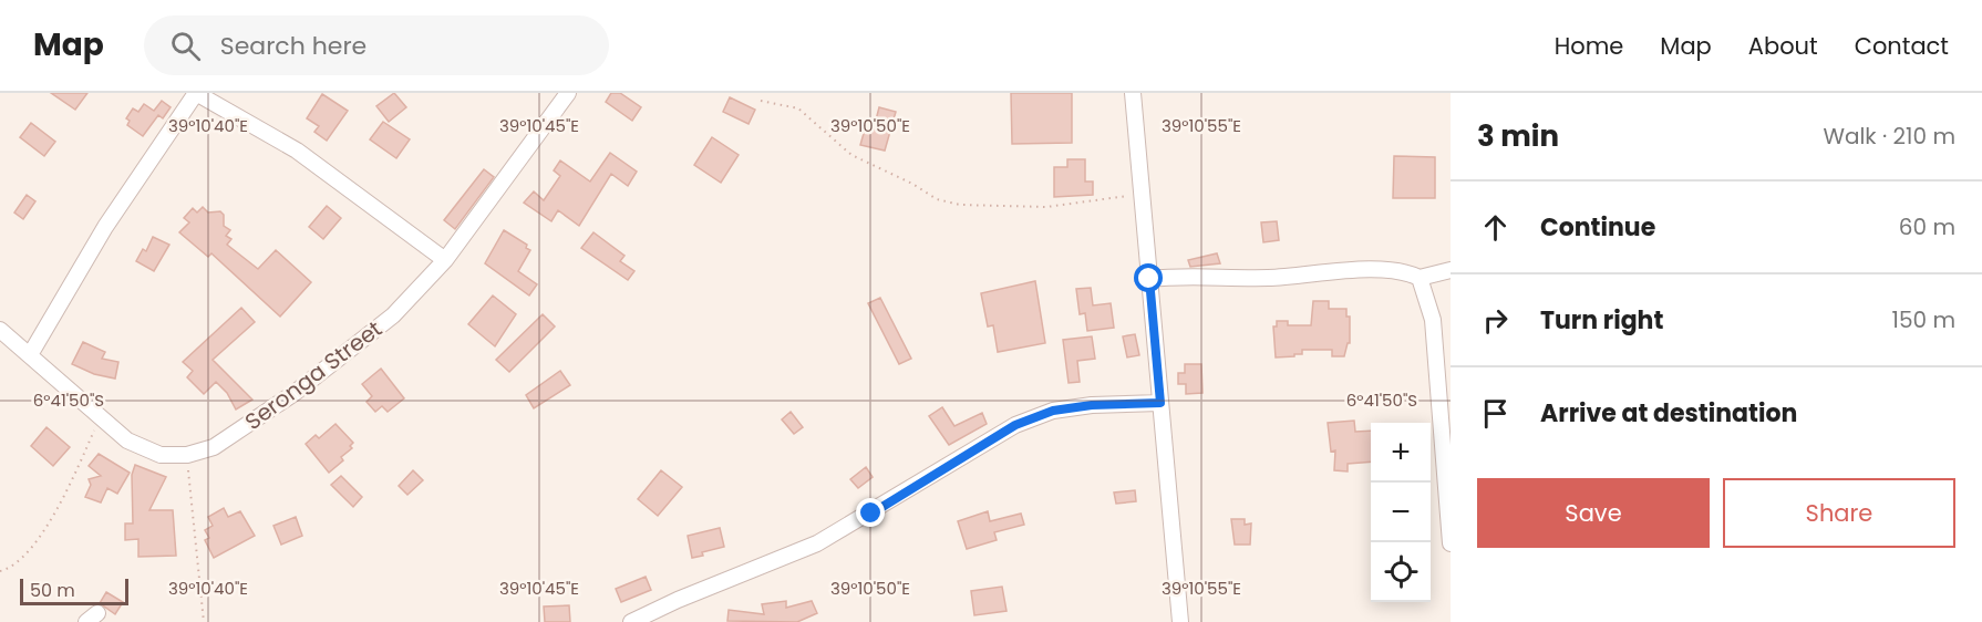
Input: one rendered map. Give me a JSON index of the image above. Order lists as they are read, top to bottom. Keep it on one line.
{"streets":{"street":["Seronga Street"]},"scale_bar":"50 m","page":{"header":"Map","search":"Search here","nav":["Home","Map","About","Contact"],"heading":["3 min","Walk · 210 m"],"list":[["Continue","60 m"],["Turn right","150 m"],"Arrive at destination"],"map_buttons":["+","−"],"buttons":["Save","Share"],"scale":"50 m"},"coordinates":["39°10'40\"E","39°10'45\"E","39°10'50\"E","39°10'55\"E","6°41'50\"S"]}
